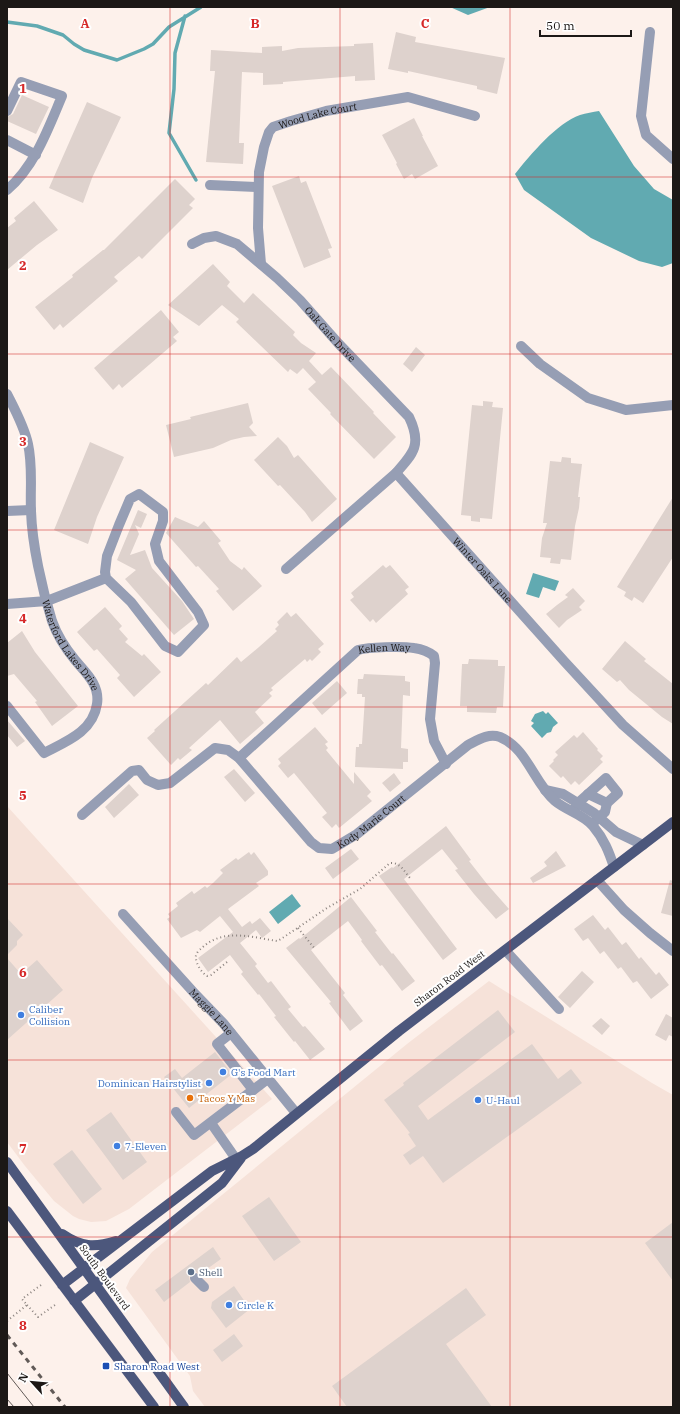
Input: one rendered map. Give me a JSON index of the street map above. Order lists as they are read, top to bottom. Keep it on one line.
{"streets":{"main road":["Sharon Road West","South Boulevard"],"street":["Wood Lake Court","Oak Gate Drive","Winter Oaks Lane","Waterford Lakes Drive","Kellen Way","Kody Marie Court","Maggie Lane"]},"crossings":[["Wood Lake Court","Oak Gate Drive"],["Oak Gate Drive","Winter Oaks Lane"],["Kellen Way","Kody Marie Court"],["Kody Marie Court","Sharon Road West"],["Sharon Road West","Maggie Lane"],["Sharon Road West","South Boulevard"]],"places":{"other":["Caliber Collision","G's Food Mart","Dominican Hairstylist","Tacos Y Mas","U-Haul","7-Eleven","Shell","Circle K"],"transit":["Sharon Road West"]},"scale_bar":"50 m","north":"top left","grid":{"columns":["A","B","C"],"rows":["1","2","3","4","5","6","7","8"]}}
